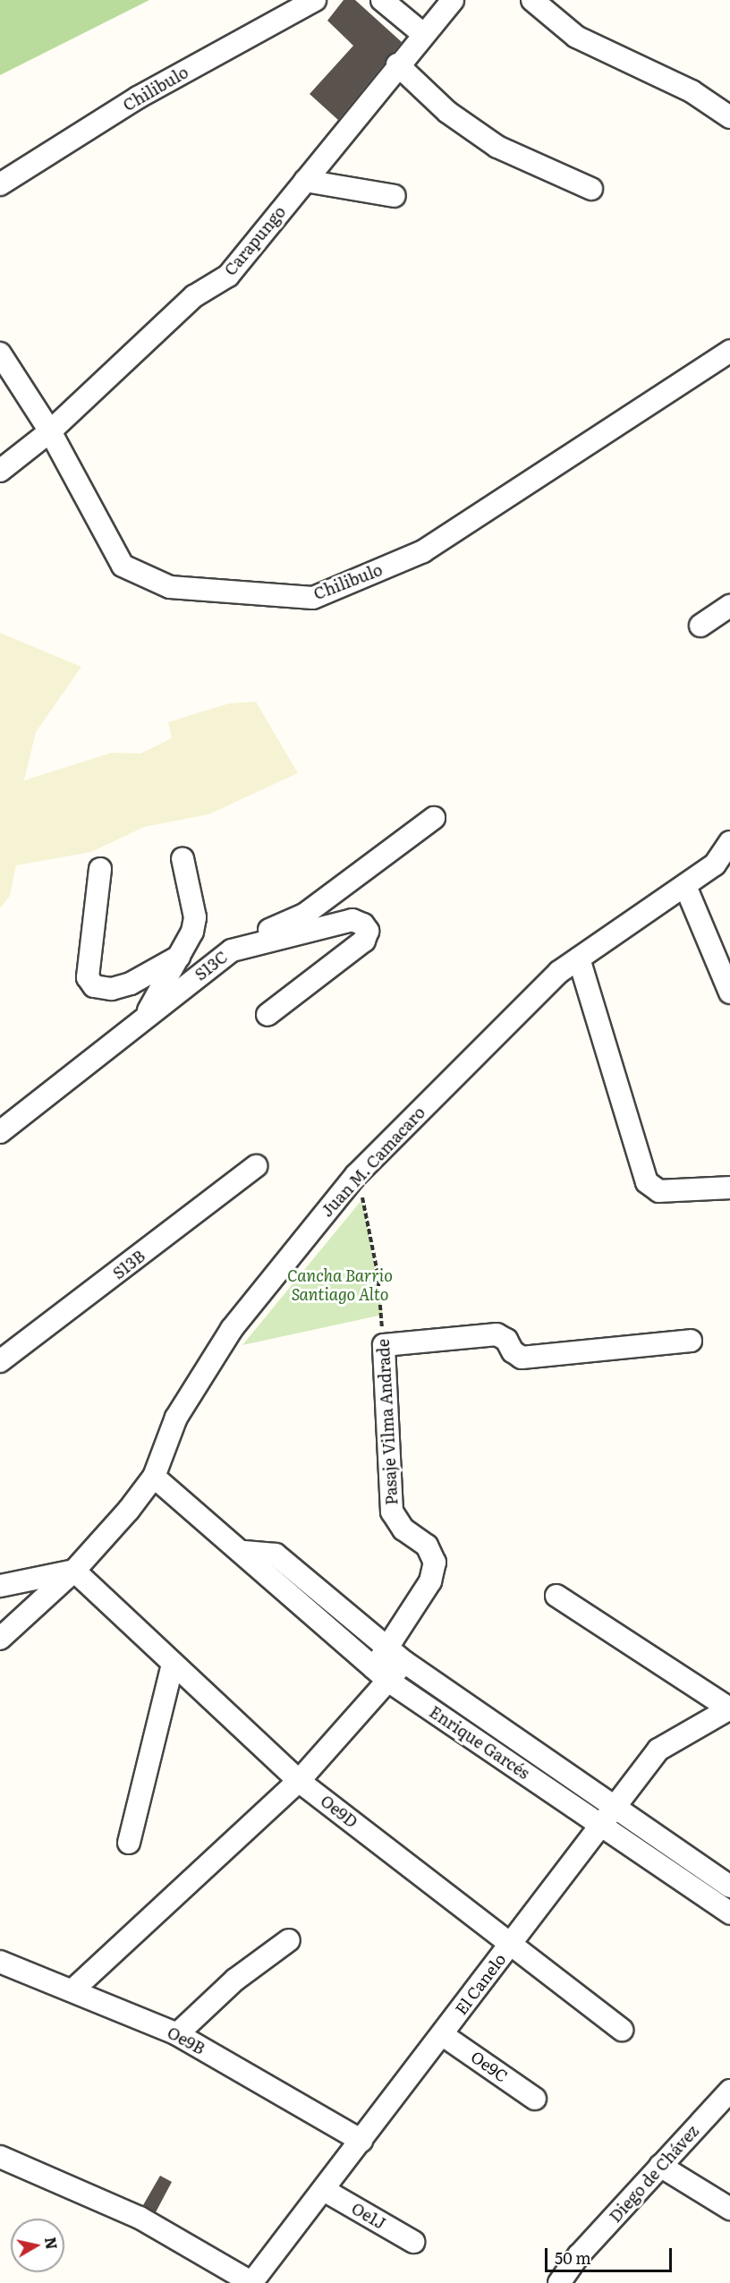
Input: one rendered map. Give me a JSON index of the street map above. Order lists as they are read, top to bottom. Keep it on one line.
{"streets":{"street":["Chilibulo","Carapungo","S13C","Juan M. Camacaro","S13B","Pasaje Vilma Andrade","Enrique Garcés","Oe9D","El Canelo","Oe9B","Oe9C","Diego de Chávez","Oe1J"]},"crossings":[["Chilibulo","Carapungo"],["Juan M. Camacaro","Pasaje Vilma Andrade"],["Juan M. Camacaro","Enrique Garcés"],["Juan M. Camacaro","Oe9D"],["Pasaje Vilma Andrade","Enrique Garcés"],["Pasaje Vilma Andrade","Oe9D"],["Pasaje Vilma Andrade","Oe9B"],["Enrique Garcés","El Canelo"],["Oe9D","El Canelo"],["El Canelo","Oe9B"],["El Canelo","Oe9C"],["El Canelo","Oe1J"]],"parks":["Cancha Barrio Santiago Alto"],"scale_bar":"50 m","north":"right"}
